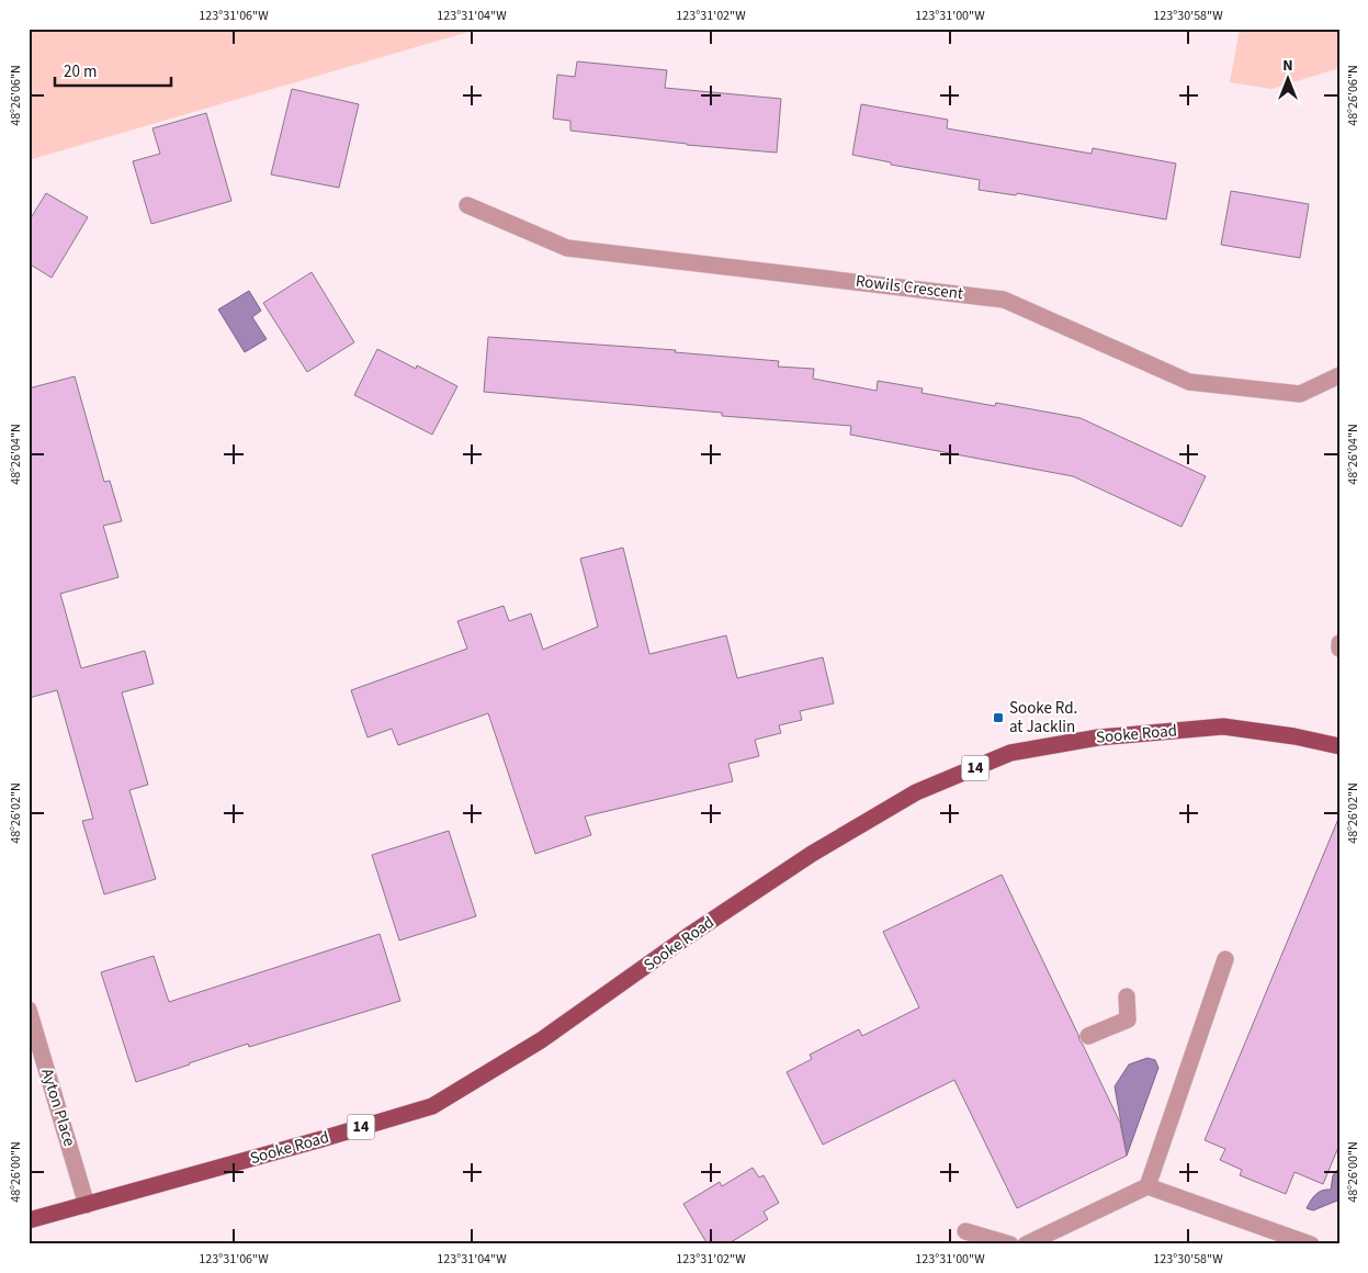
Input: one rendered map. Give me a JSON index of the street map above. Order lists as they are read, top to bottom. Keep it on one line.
{"streets":{"main road":["Sooke Road","14"],"street":["Rowils Crescent","Ayton Place"]},"crossings":[["Sooke Road","Ayton Place"]],"places":{"transit":["Sooke Rd. at Jacklin"]},"scale_bar":"20 m","north":"top","coordinates":["123°31'06\"W","123°31'04\"W","123°31'02\"W","123°31'00\"W","123°30'58\"W","48°26'06\"N","48°26'04\"N","48°26'02\"N","48°26'00\"N"]}
